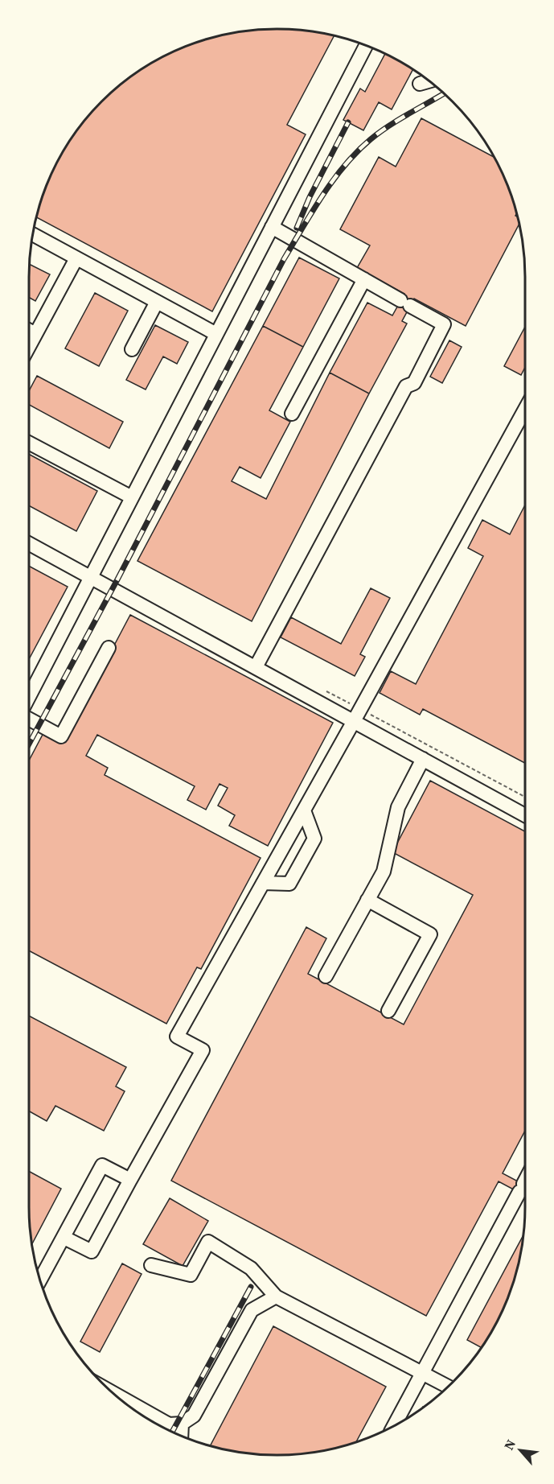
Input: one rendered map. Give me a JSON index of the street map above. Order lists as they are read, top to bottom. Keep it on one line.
{"north":"top left"}
